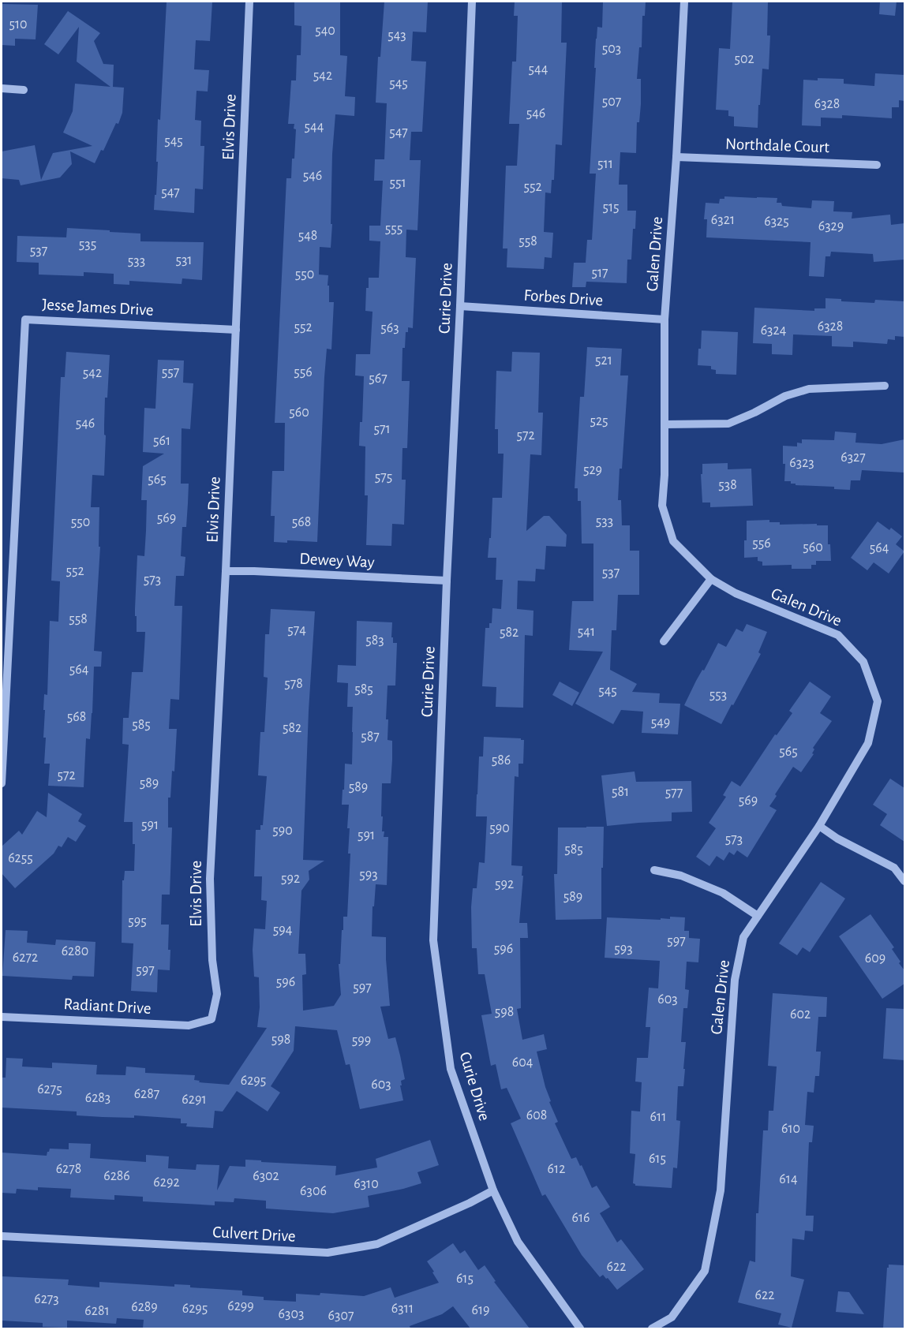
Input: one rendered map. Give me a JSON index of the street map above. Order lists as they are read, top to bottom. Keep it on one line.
{"streets":{"street":["Elvis Drive","Northdale Court","Galen Drive","Forbes Drive","Curie Drive","Jesse James Drive","Dewey Way","Radiant Drive","Culvert Drive"]},"crossings":[["Elvis Drive","Jesse James Drive"],["Elvis Drive","Dewey Way"],["Elvis Drive","Radiant Drive"],["Northdale Court","Galen Drive"],["Galen Drive","Forbes Drive"],["Forbes Drive","Curie Drive"],["Curie Drive","Dewey Way"],["Curie Drive","Culvert Drive"]],"house_numbers":["510","540","543","503","502","544","542","545","507","6328","546","544","547","545","511","546","551","552","547","515","6321","6325","6329","555","548","558","535","537","531","533","517","550","6328","552","563","6324","521","557","556","542","567","560","525","546","571","572","561","6327","6323","529","575","565","538","569","533","550","568","556","560","564","552","537","573","558","574","541","582","583","564","578","585","545","553","568","549","585","582","587","565","586","572","589","589","581","577","569","591","590","590","591","573","585","6255","593","592","592","589","595","594","597","596","593","6280","6272","609","597","596","597","603","598","602","598","599","604","6295","603","6275","6287","6283","6291","608","611","610","615","6278","612","6286","6302","614","6292","6310","6306","616","622","615","622","6273","6299","6289","6295","6311","619","6281","6303","6307"]}
